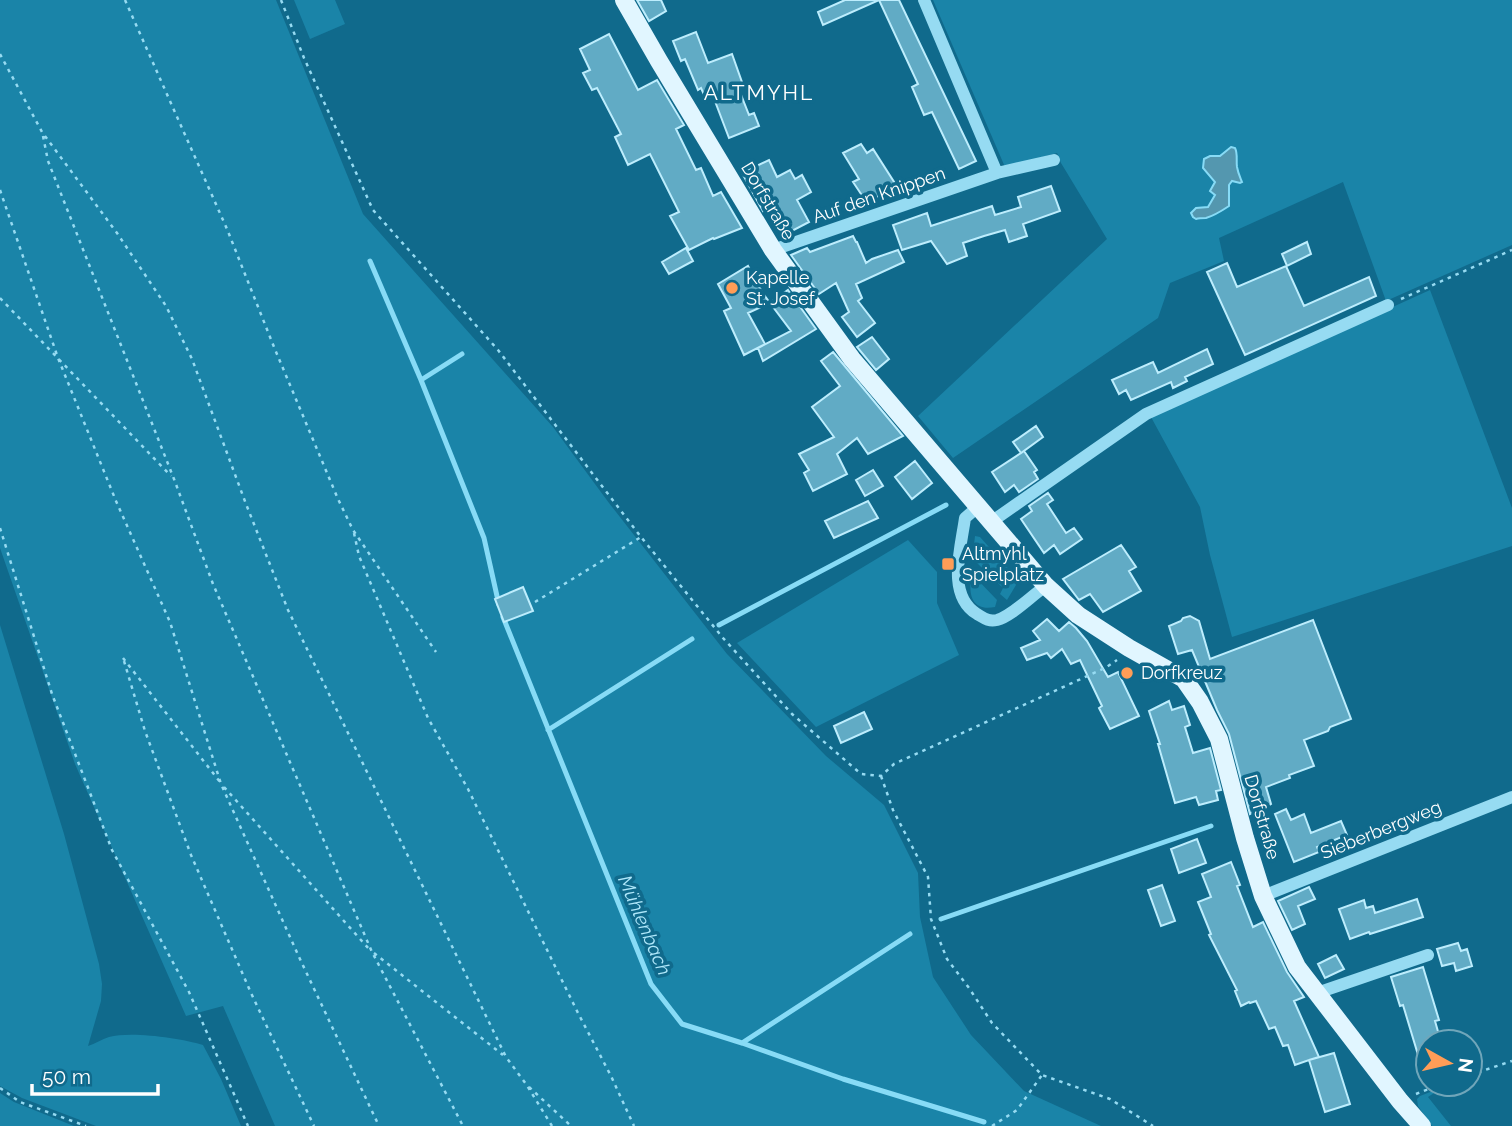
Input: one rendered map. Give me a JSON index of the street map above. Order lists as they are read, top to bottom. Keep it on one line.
{"streets":{"main road":["Dorfstraße"],"street":["Auf den Knippen","Sieberbergweg"]},"crossings":[["Auf den Knippen","Dorfstraße"],["Dorfstraße","Sieberbergweg"]],"districts":["ALTMYHL"],"water":["Mühlenbach"],"places":{"other":["Kapelle St. Josef","Dorfkreuz"],"transit":["Altmyhl Spielplatz"]},"scale_bar":"50 m","north":"right"}
